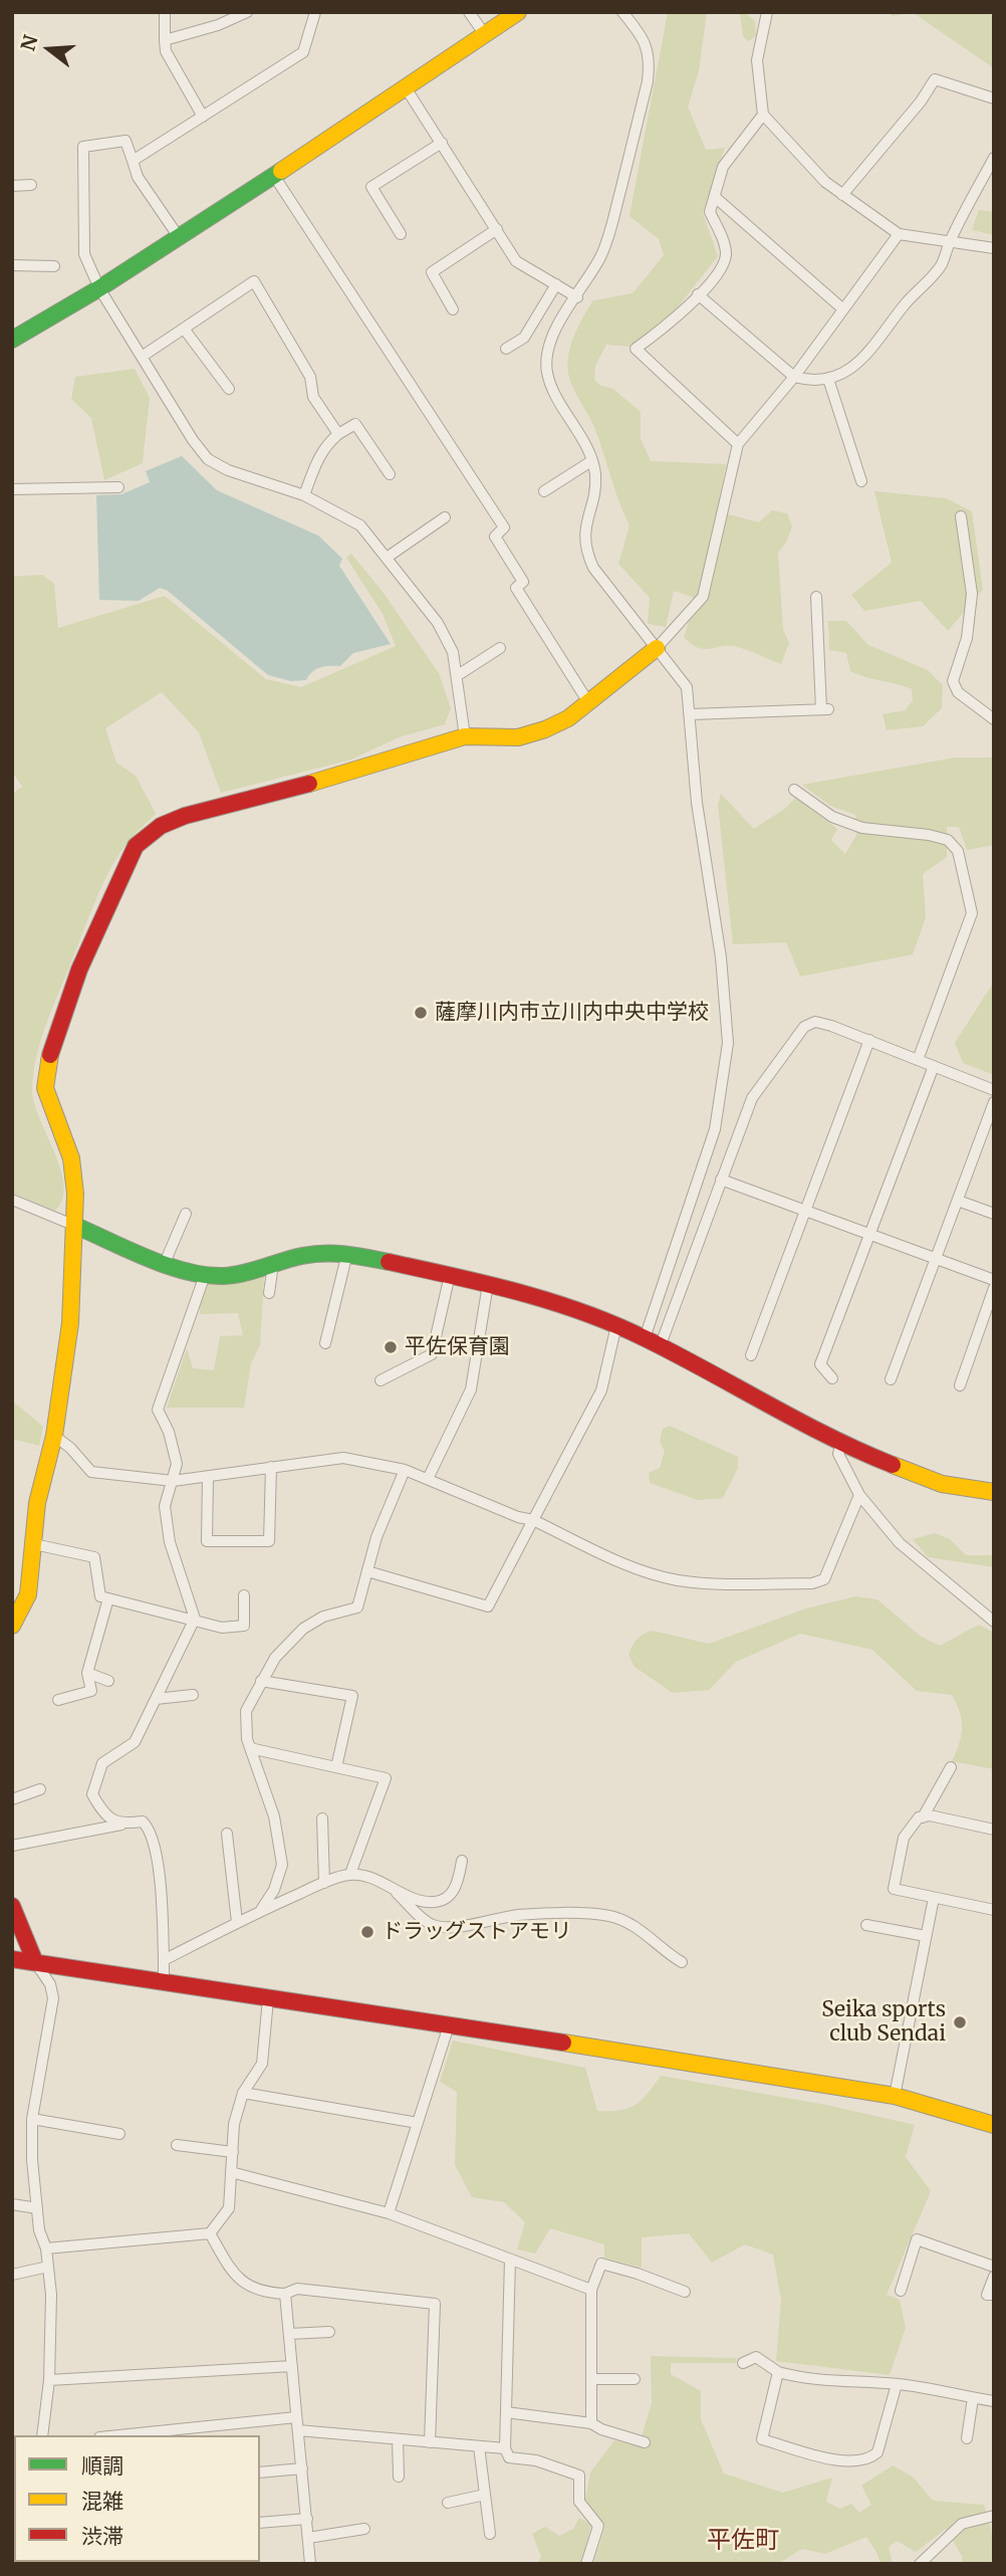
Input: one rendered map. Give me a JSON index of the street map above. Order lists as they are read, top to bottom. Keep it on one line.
{"districts":["平佐町"],"places":["薩摩川内市立川内中央中学校","平佐保育園","ドラッグストアモリ","Seika sports club Sendai"],"legend":["順調","混雑","渋滞"],"north":"left"}
